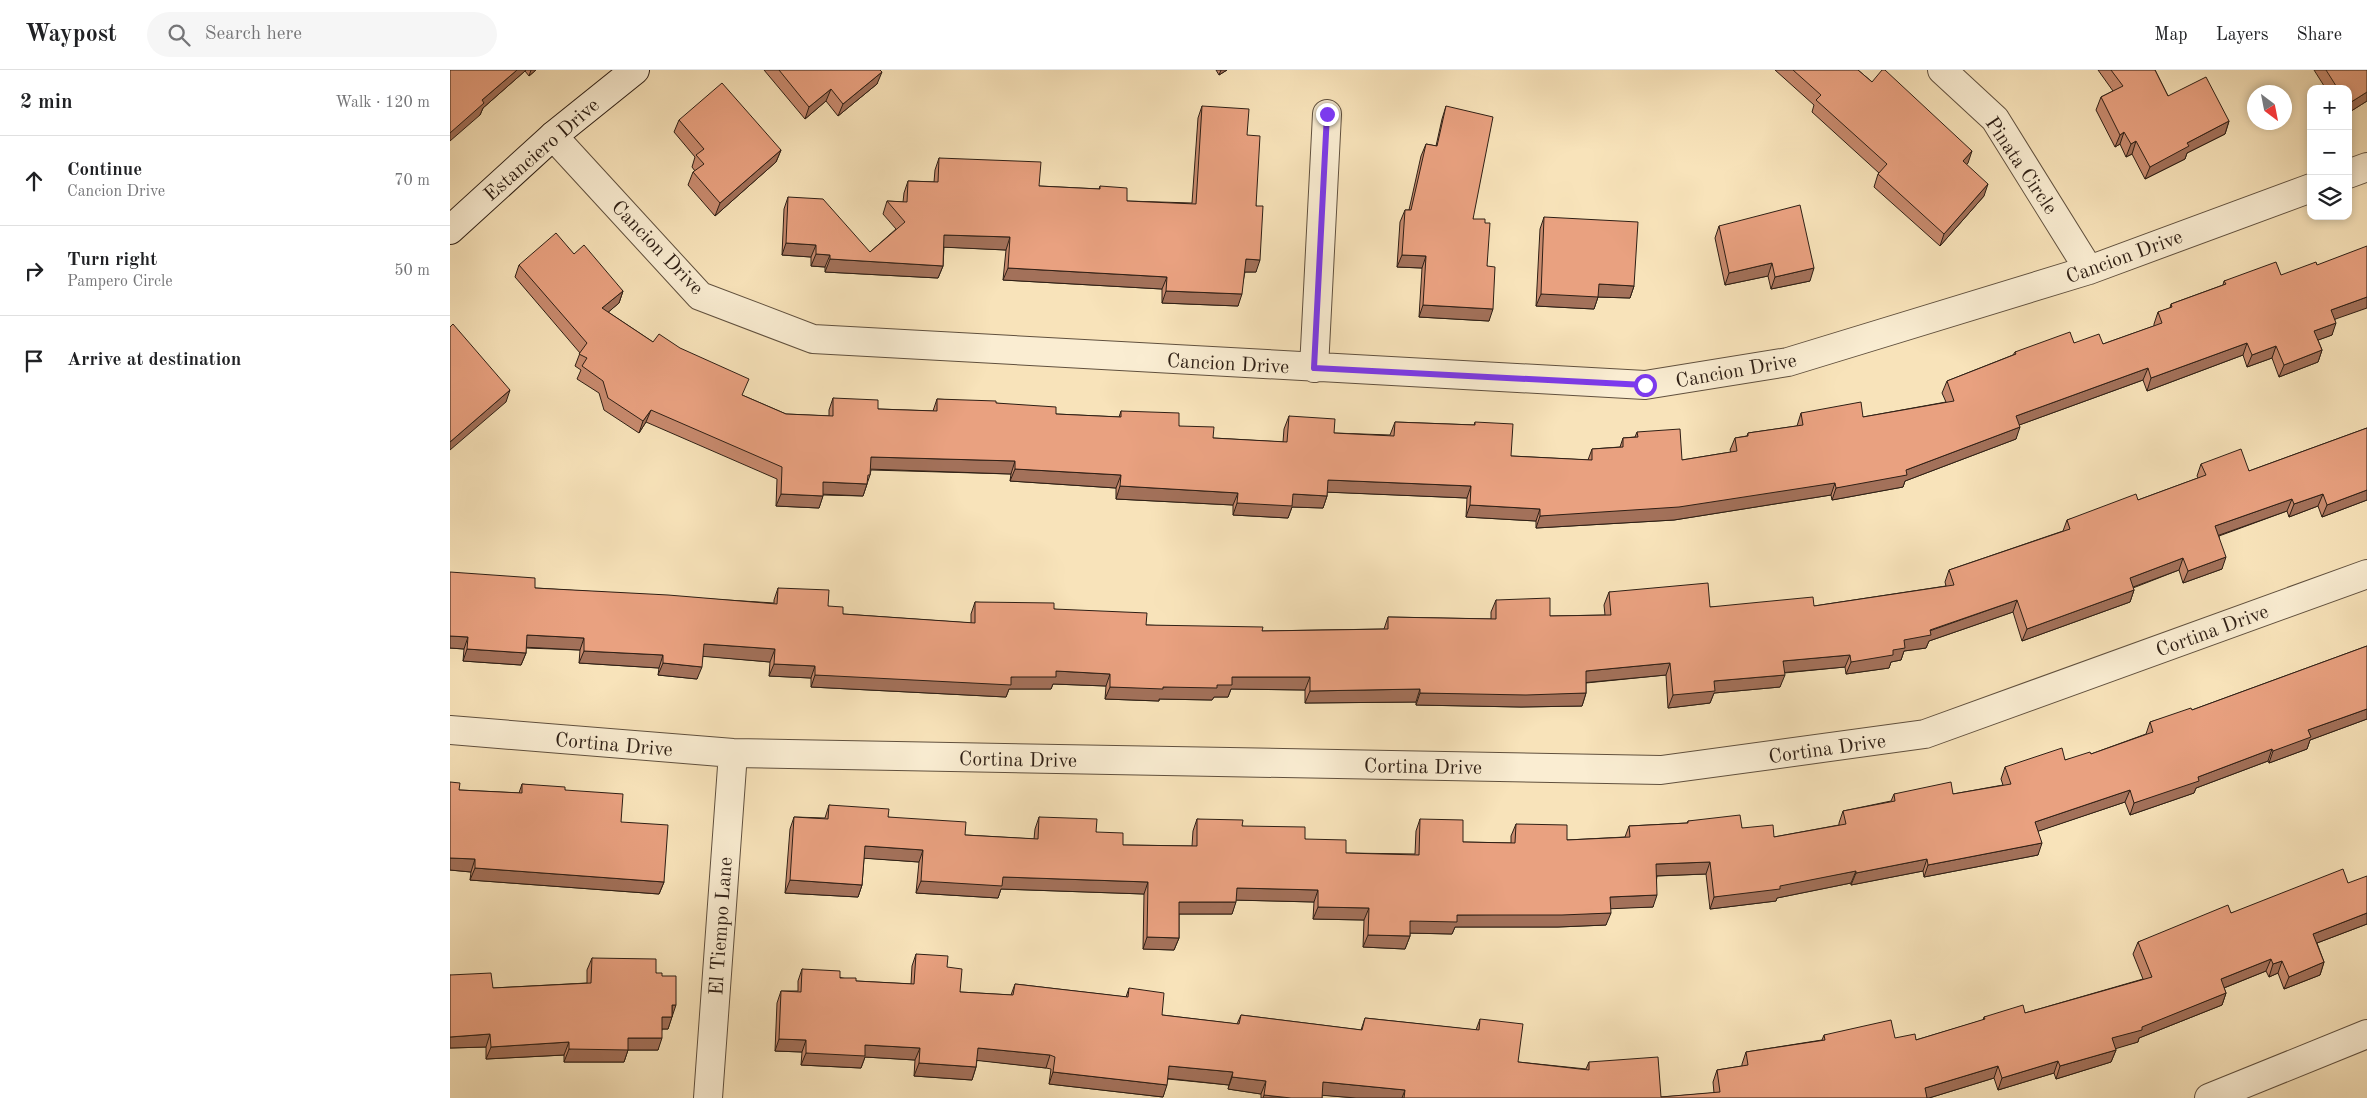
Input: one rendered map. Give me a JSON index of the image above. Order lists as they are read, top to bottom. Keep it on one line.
{"streets":{"street":["Estanciero Drive","Pinata Circle","Cancion Drive","Cortina Drive","El Tiempo Lane"]},"crossings":[["Estanciero Drive","Cancion Drive"],["Pinata Circle","Cancion Drive"],["Cortina Drive","El Tiempo Lane"]],"north":"bottom right","page":{"header":"Waypost","search":"Search here","nav":["Map","Layers","Share"],"heading":["2 min","Walk · 120 m"],"map_buttons":["+","−"],"list":[["Continue","Cancion Drive","70 m"],["Turn right","Pampero Circle","50 m"],"Arrive at destination"]}}
